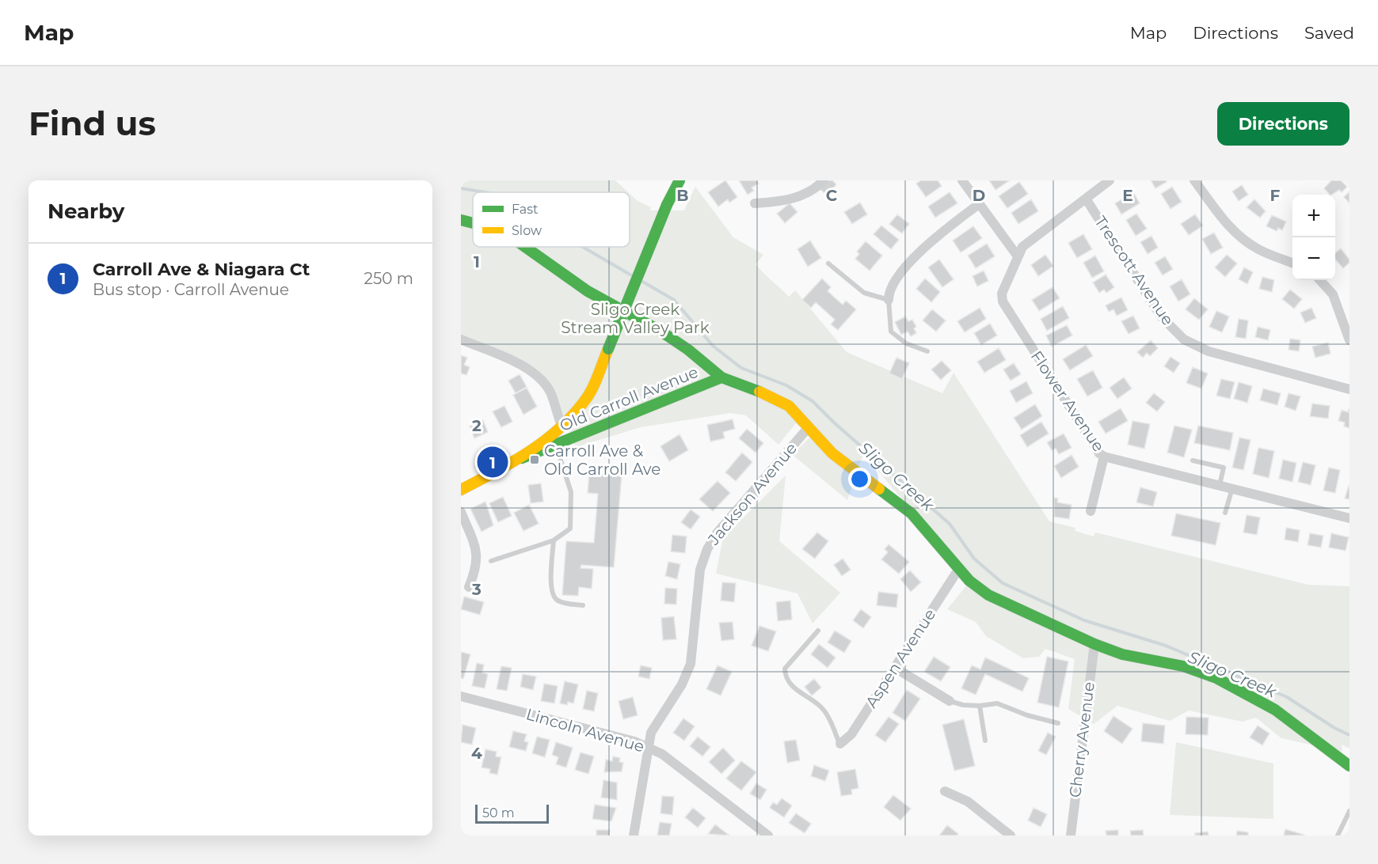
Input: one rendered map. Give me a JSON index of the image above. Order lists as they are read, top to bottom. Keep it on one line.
{"streets":{"street":["Trescott Avenue","Old Carroll Avenue","Flower Avenue","Jackson Avenue","Aspen Avenue","Lincoln Avenue","Cherry Avenue"]},"crossings":[["Jackson Avenue","Lincoln Avenue"]],"water":["Sligo Creek"],"parks":["Sligo Creek Stream Valley Park"],"places":{"transit":["Carroll Ave & Old Carroll Ave"]},"legend":["Fast","Slow"],"scale_bar":"50 m","page":{"header":"Map","nav":["Map","Directions","Saved"],"buttons":"Directions","title":"Find us","heading":"Nearby","map_buttons":["+","−"],"list":[{"mark":"1","name":"Carroll Ave & Niagara Ct","note":"Bus stop · Carroll Avenue","value":"250 m"}],"pins":"1","scale":"50 m"},"grid":{"columns":["B","C","D","E","F"],"rows":["1","2","3","4"]}}
